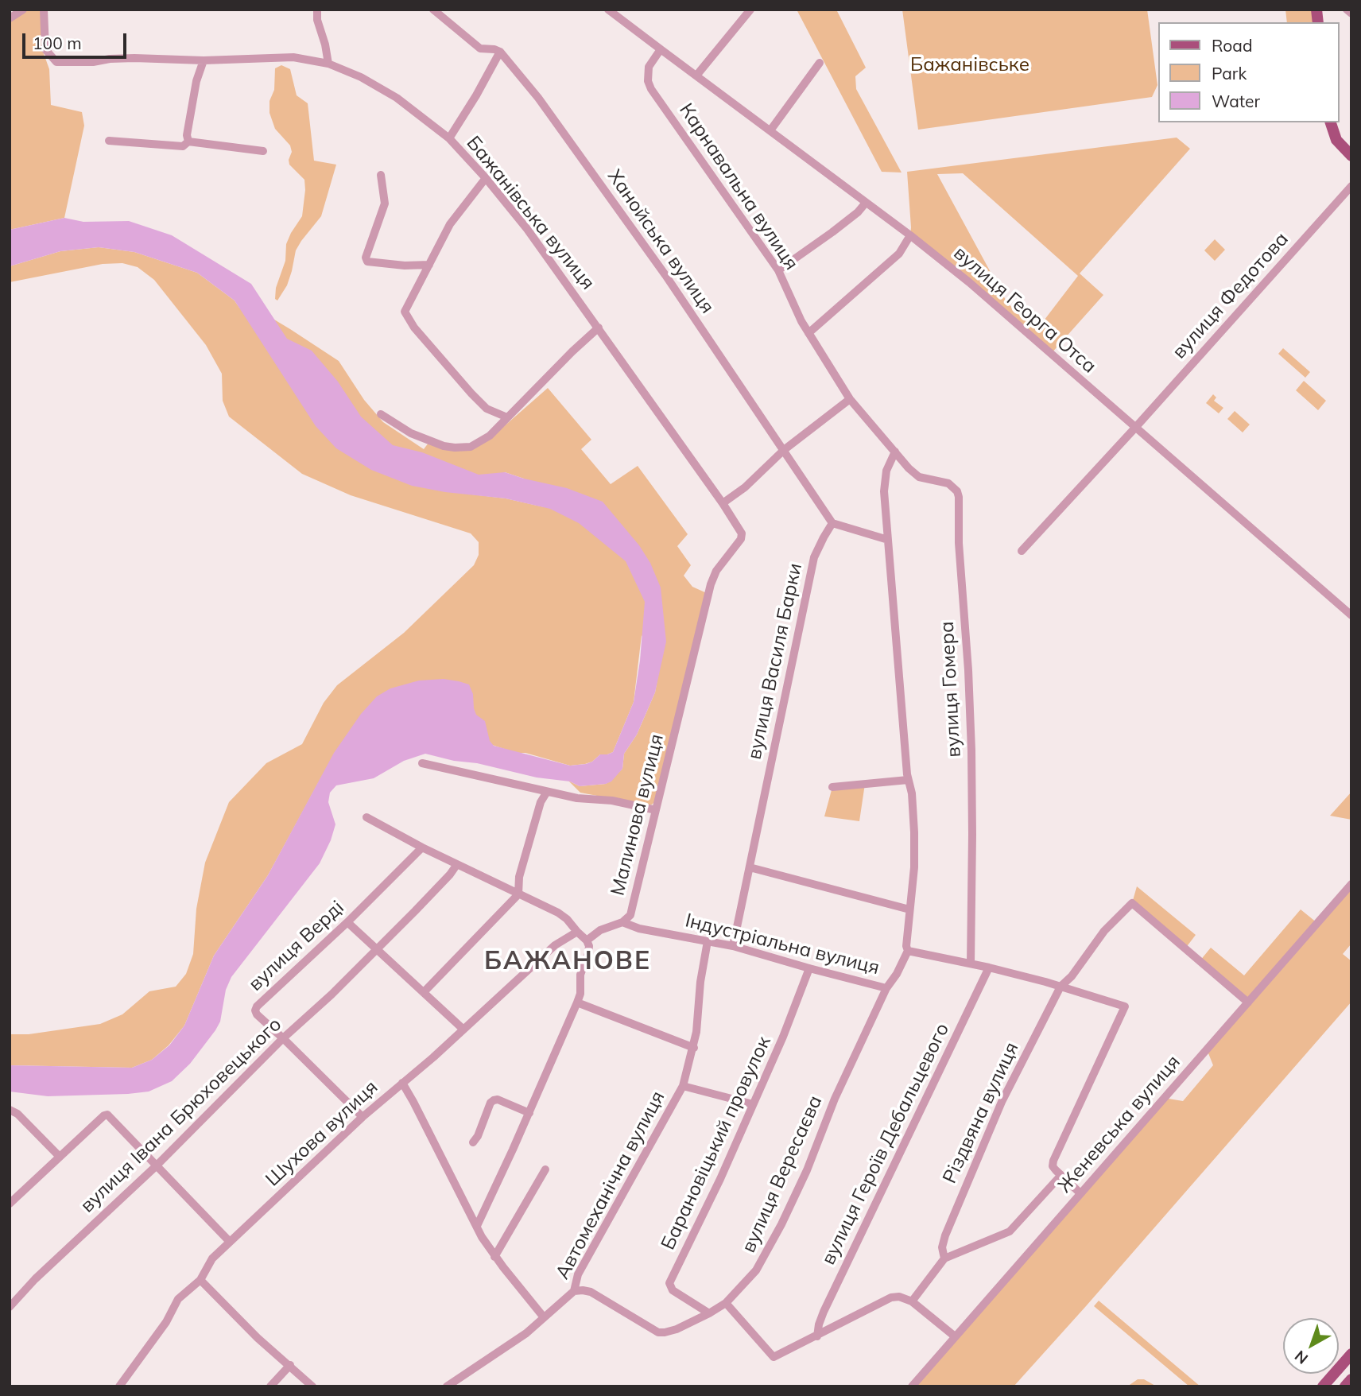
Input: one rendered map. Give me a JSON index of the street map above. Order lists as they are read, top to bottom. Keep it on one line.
{"streets":{"street":["Карнавальна вулиця","Бажанівська вулиця","Ханойська вулиця","вулиця Федотова","вулиця Георга Отса","вулиця Василя Барки","вулиця Гомера","Малинова вулиця","Індустріальна вулиця","вулиця Верді","Різдвяна вулиця","вулиця Івана Брюховецького","Женевська вулиця","Шухова вулиця","Барановіцький провулок","вулиця Героїв Дебальцевого","вулиця Вересаєва","Автомеханічна вулиця"]},"crossings":[["Карнавальна вулиця","вулиця Георга Отса"],["Карнавальна вулиця","вулиця Гомера"],["Бажанівська вулиця","Малинова вулиця"],["Ханойська вулиця","вулиця Василя Барки"],["вулиця Федотова","вулиця Георга Отса"],["вулиця Василя Барки","Індустріальна вулиця"],["вулиця Гомера","Індустріальна вулиця"],["Малинова вулиця","Індустріальна вулиця"],["Індустріальна вулиця","Барановіцький провулок"],["Індустріальна вулиця","вулиця Вересаєва"],["Індустріальна вулиця","Автомеханічна вулиця"],["вулиця Верді","вулиця Івана Брюховецького"],["вулиця Верді","Шухова вулиця"],["Різдвяна вулиця","Женевська вулиця"],["Барановіцький провулок","вулиця Вересаєва"],["вулиця Вересаєва","Автомеханічна вулиця"]],"districts":["БАЖАНОВЕ"],"parks":["Бажанівське"],"legend":["Road","Park","Water"],"scale_bar":"100 m","north":"bottom left"}
